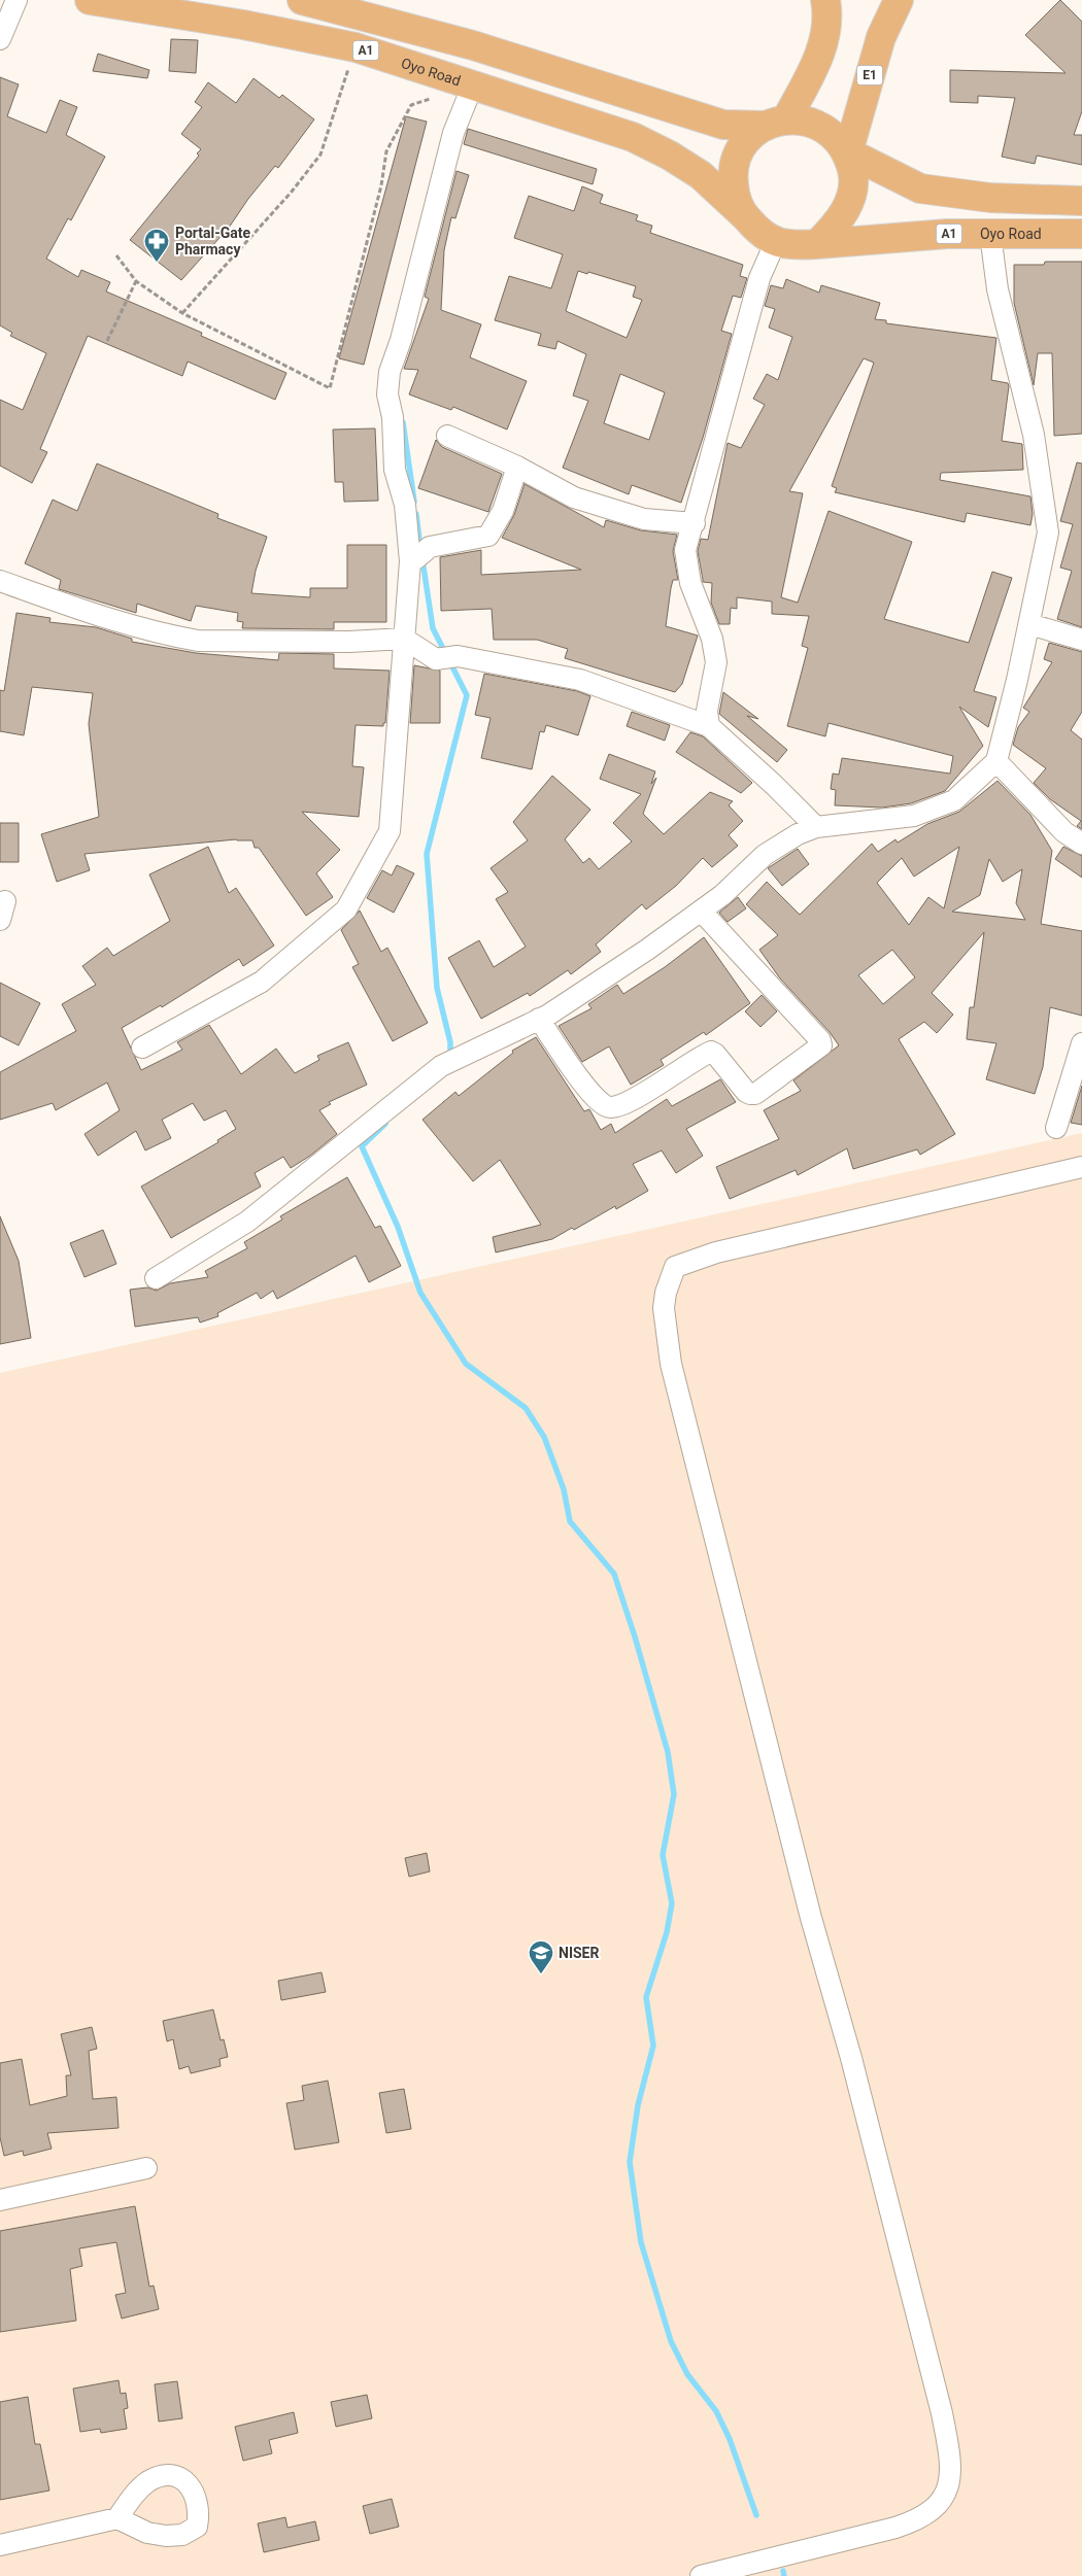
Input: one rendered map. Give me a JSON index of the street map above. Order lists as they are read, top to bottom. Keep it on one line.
{"streets":{"highway":["A1","Oyo Road","E1"]},"crossings":[["A1","Oyo Road"],["A1","E1"],["Oyo Road","E1"]],"places":{"pharmacy":["Portal-Gate Pharmacy"],"school or university":["NISER"]}}
